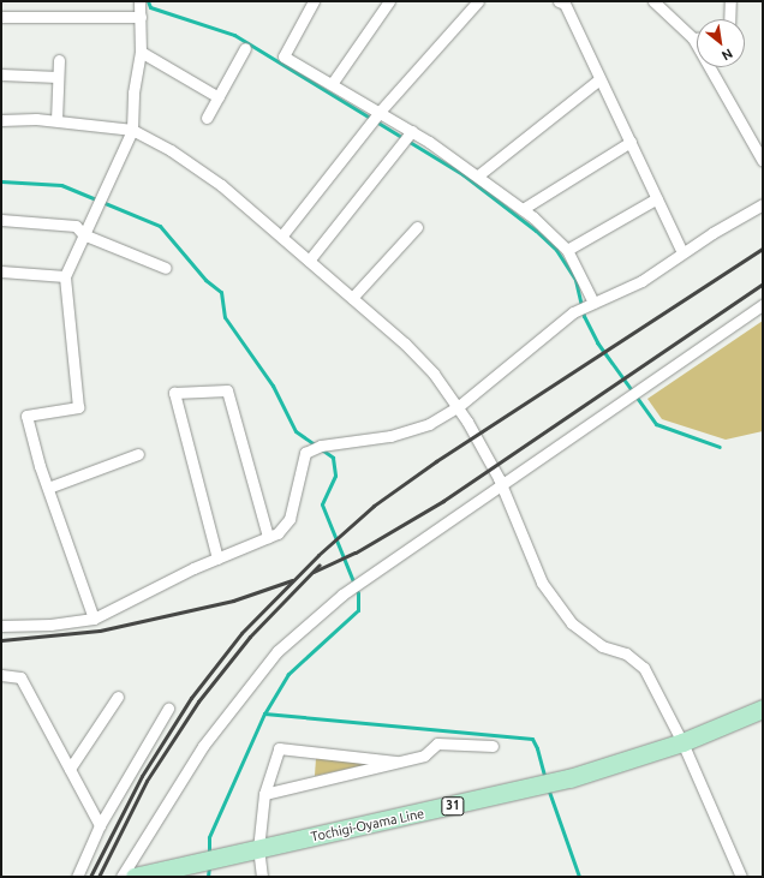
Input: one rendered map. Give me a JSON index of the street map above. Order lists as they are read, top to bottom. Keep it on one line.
{"streets":{"main road":["31","Tochigi-Oyama Line"]},"north":"bottom right"}
